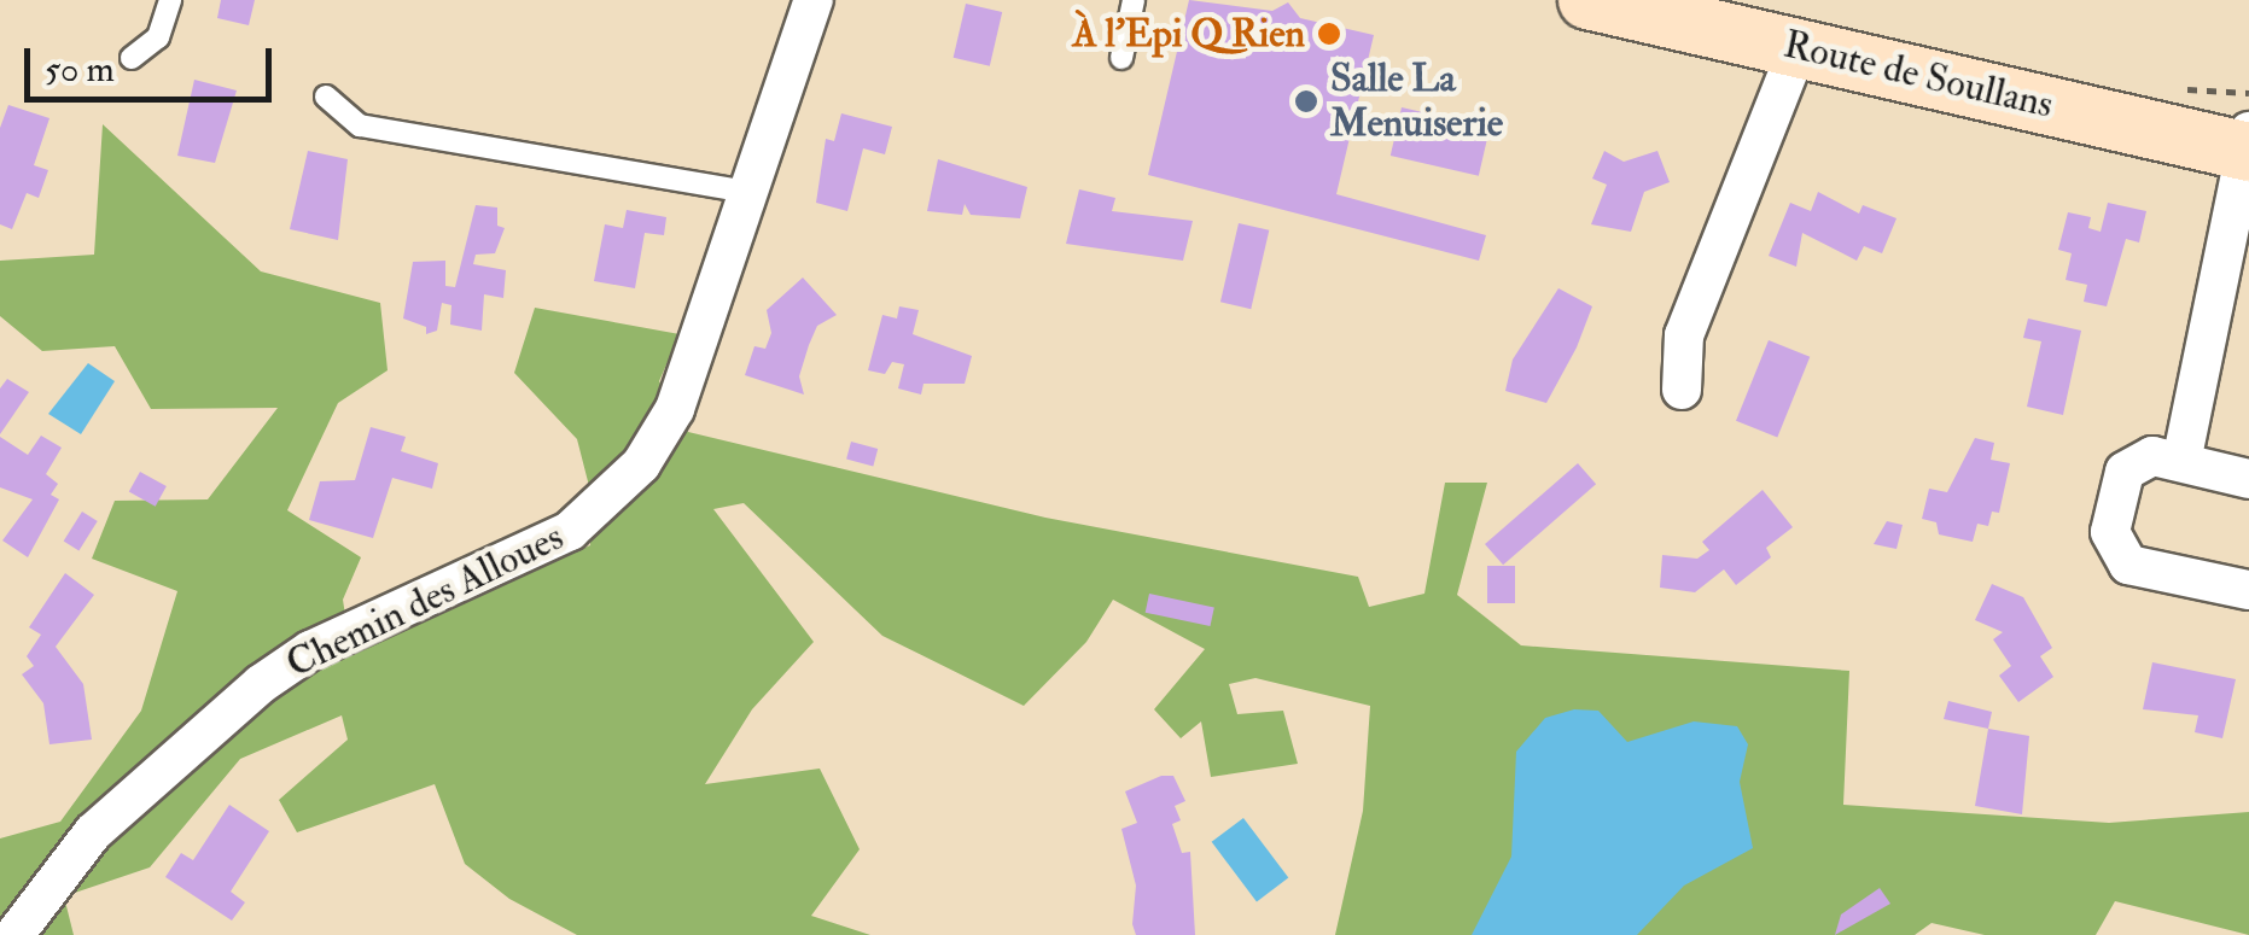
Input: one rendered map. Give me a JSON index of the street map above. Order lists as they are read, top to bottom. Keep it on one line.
{"streets":{"main road":["Route de Soullans"],"street":["Chemin des Alloues"]},"places":["À l'Epi Q Rien","Salle La Menuiserie"],"scale_bar":"50 m"}
